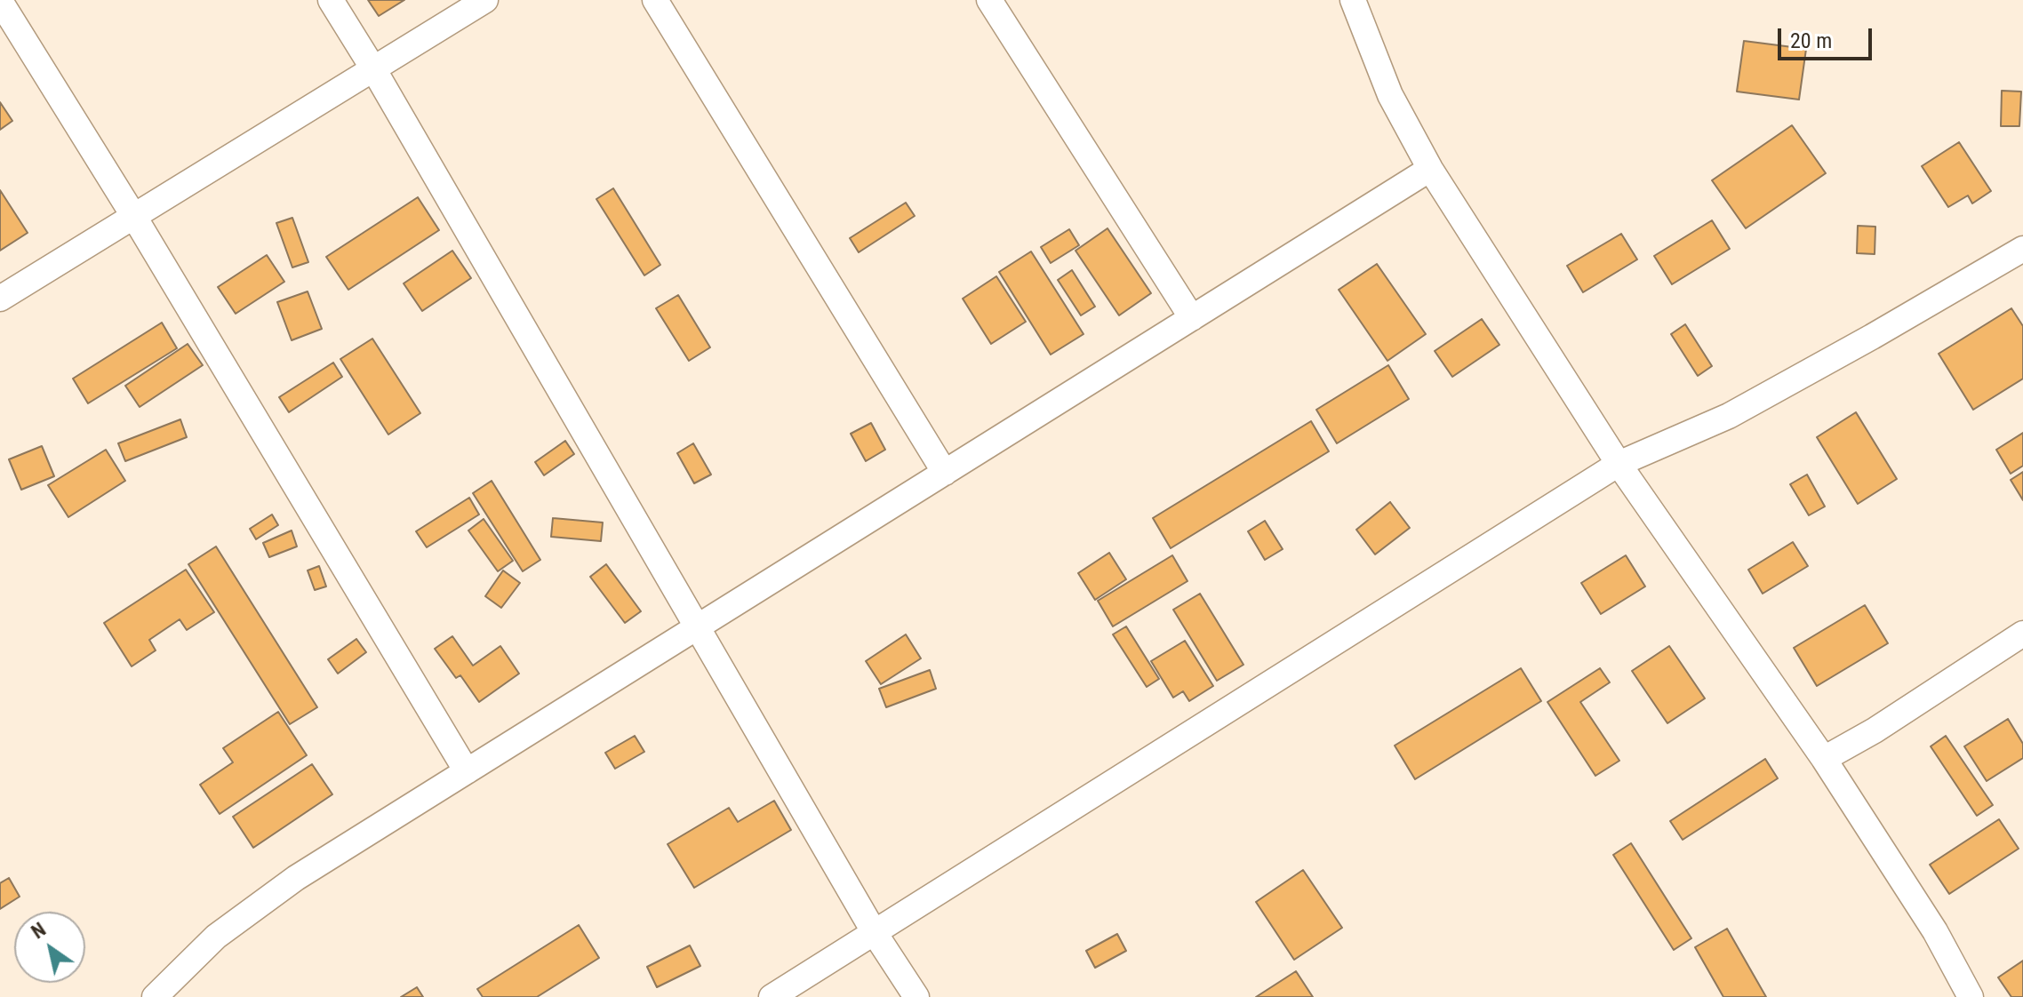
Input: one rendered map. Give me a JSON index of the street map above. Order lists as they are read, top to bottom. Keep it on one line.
{"scale_bar":"20 m","north":"top left"}
